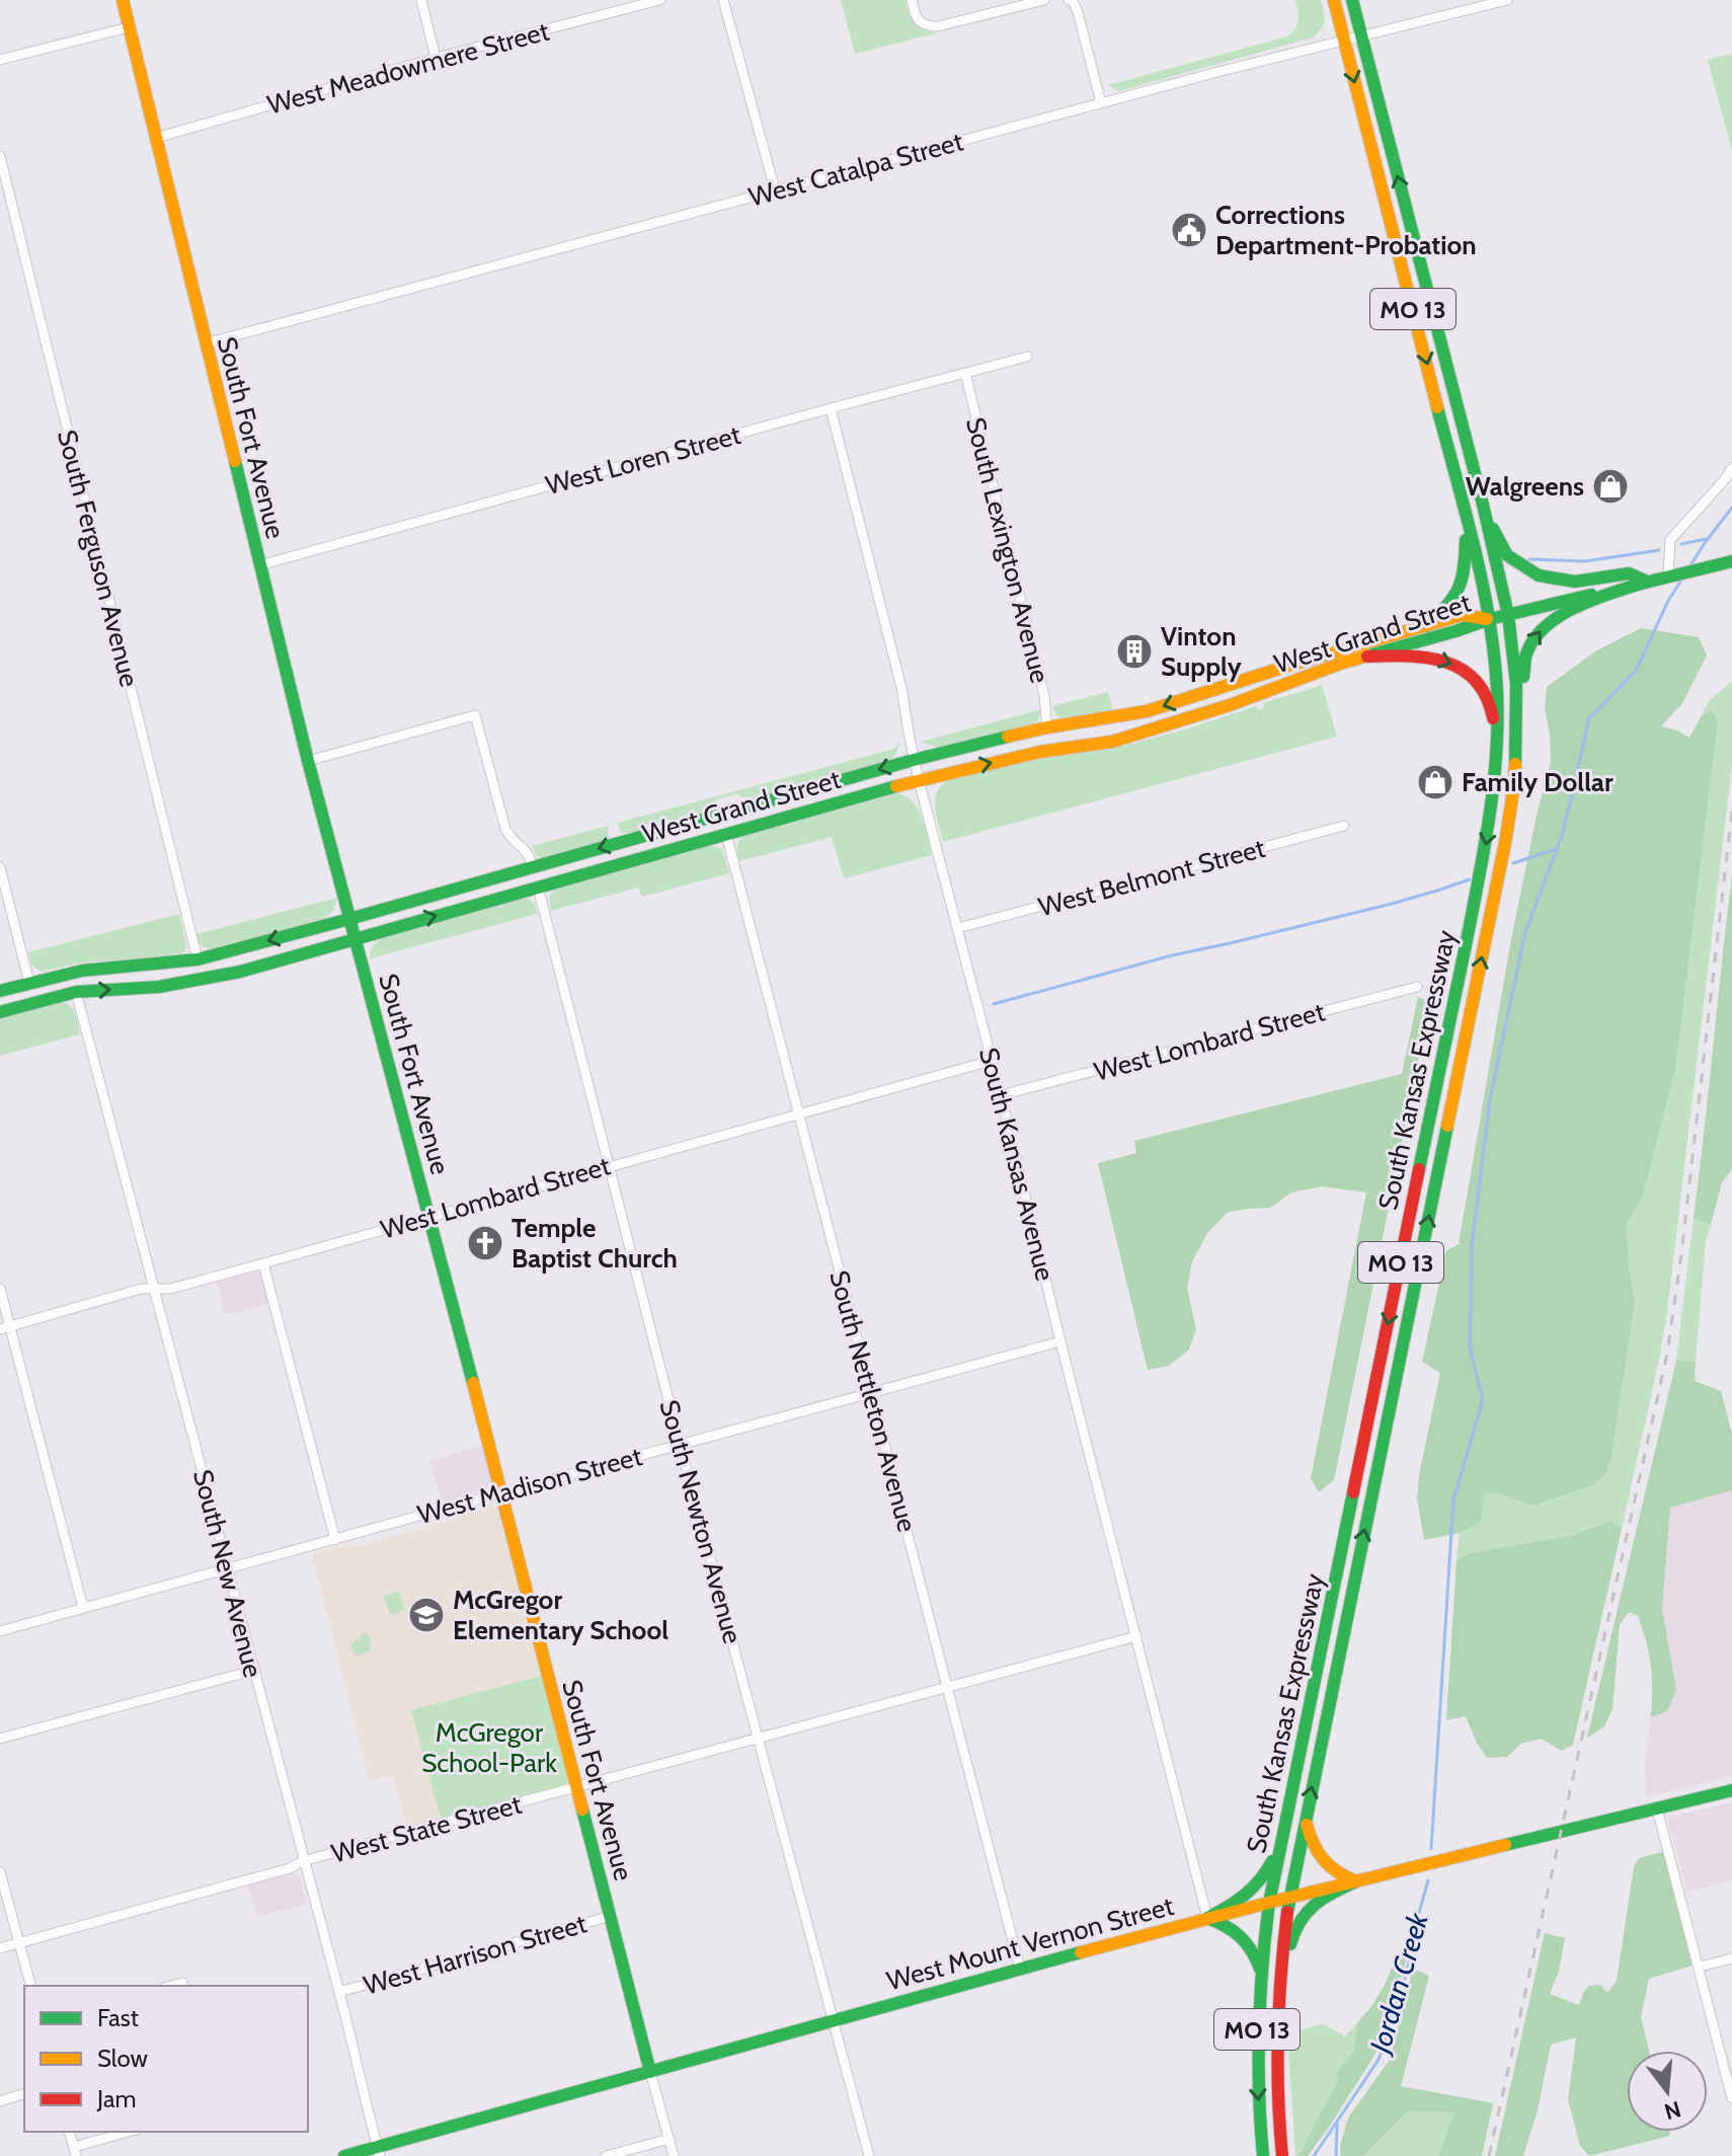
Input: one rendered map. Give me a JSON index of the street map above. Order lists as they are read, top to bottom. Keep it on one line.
{"streets":{"main road":["MO 13","South Fort Avenue","West Grand Street","South Kansas Expressway","West Mount Vernon Street"],"street":["West Meadowmere Street","West Catalpa Street","West Loren Street","South Lexington Avenue","South Ferguson Avenue","West Belmont Street","West Lombard Street","South Kansas Avenue","South Nettleton Avenue","West Madison Street","South Newton Avenue","South New Avenue","West State Street","West Harrison Street"]},"crossings":[["West Meadowmere Street","South Fort Avenue"],["West Catalpa Street","South Fort Avenue"],["West Catalpa Street","South Kansas Expressway"],["South Fort Avenue","West Loren Street"],["South Fort Avenue","West Grand Street"],["South Fort Avenue","West Lombard Street"],["South Fort Avenue","West Madison Street"],["South Fort Avenue","West State Street"],["South Fort Avenue","West Mount Vernon Street"],["South Fort Avenue","West Harrison Street"],["West Loren Street","South Lexington Avenue"],["West Loren Street","South Kansas Avenue"],["South Lexington Avenue","West Grand Street"],["South Ferguson Avenue","West Grand Street"],["West Grand Street","South Kansas Expressway"],["West Grand Street","South Kansas Avenue"],["West Grand Street","South Nettleton Avenue"],["West Grand Street","South Newton Avenue"],["West Grand Street","South New Avenue"],["West Belmont Street","South Kansas Avenue"],["West Lombard Street","South Kansas Avenue"],["West Lombard Street","South Nettleton Avenue"],["West Lombard Street","South Newton Avenue"],["West Lombard Street","South New Avenue"],["South Kansas Expressway","West Mount Vernon Street"],["South Kansas Avenue","West Madison Street"],["South Kansas Avenue","West State Street"],["South Kansas Avenue","West Mount Vernon Street"],["South Nettleton Avenue","West Madison Street"],["South Nettleton Avenue","West State Street"],["South Nettleton Avenue","West Mount Vernon Street"],["West Madison Street","South Newton Avenue"],["West Madison Street","South New Avenue"],["South Newton Avenue","West State Street"],["South Newton Avenue","West Mount Vernon Street"],["South New Avenue","West State Street"],["South New Avenue","West Mount Vernon Street"],["South New Avenue","West Harrison Street"]],"water":["Jordan Creek"],"parks":["McGregor School-Park"],"places":{"public building":["Corrections Department-Probation"],"shop":["Walgreens","Family Dollar"],"building":["Vinton Supply"],"church":["Temple Baptist Church"],"school or university":["McGregor Elementary School"]},"legend":["Fast","Slow","Jam"],"north":"bottom"}
